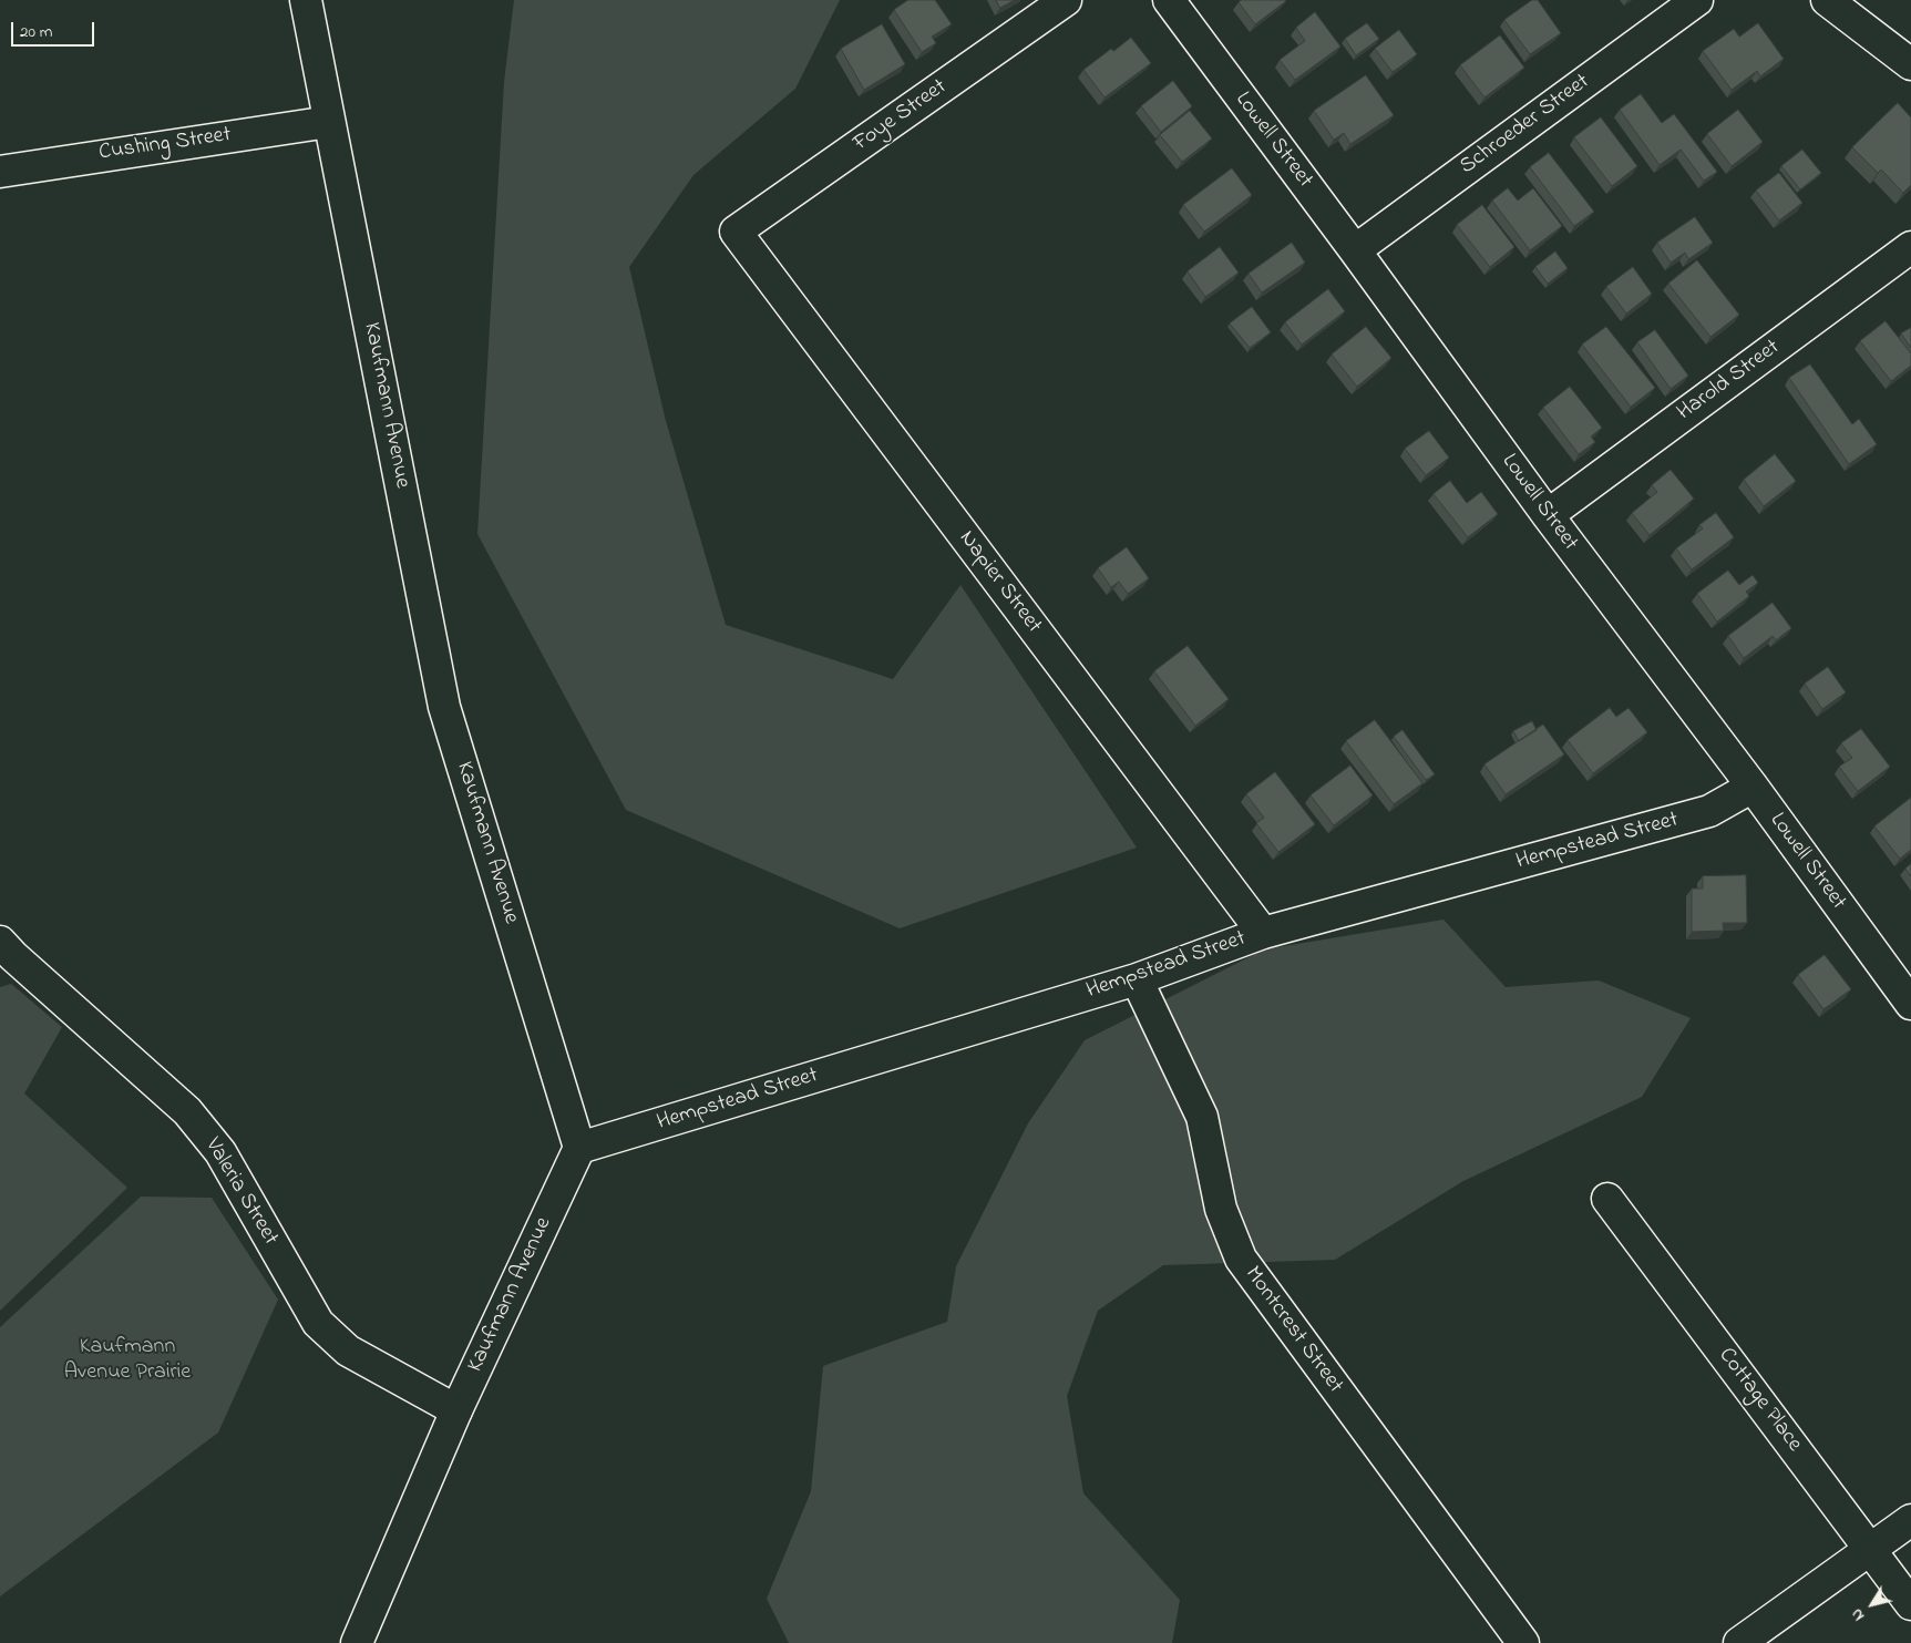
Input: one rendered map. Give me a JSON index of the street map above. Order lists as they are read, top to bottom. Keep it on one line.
{"streets":{"street":["Foye Street","Schroeder Street","Lowell Street","Cushing Street","Harold Street","Kaufmann Avenue","Napier Street","Hempstead Street","Valeria Street","Montcrest Street","Cottage Place"]},"crossings":[["Foye Street","Napier Street"],["Schroeder Street","Lowell Street"],["Lowell Street","Harold Street"],["Lowell Street","Hempstead Street"],["Cushing Street","Kaufmann Avenue"],["Kaufmann Avenue","Hempstead Street"],["Kaufmann Avenue","Valeria Street"],["Napier Street","Hempstead Street"],["Hempstead Street","Montcrest Street"]],"parks":["Kaufmann Avenue Prairie"],"scale_bar":"20 m","north":"bottom left"}
